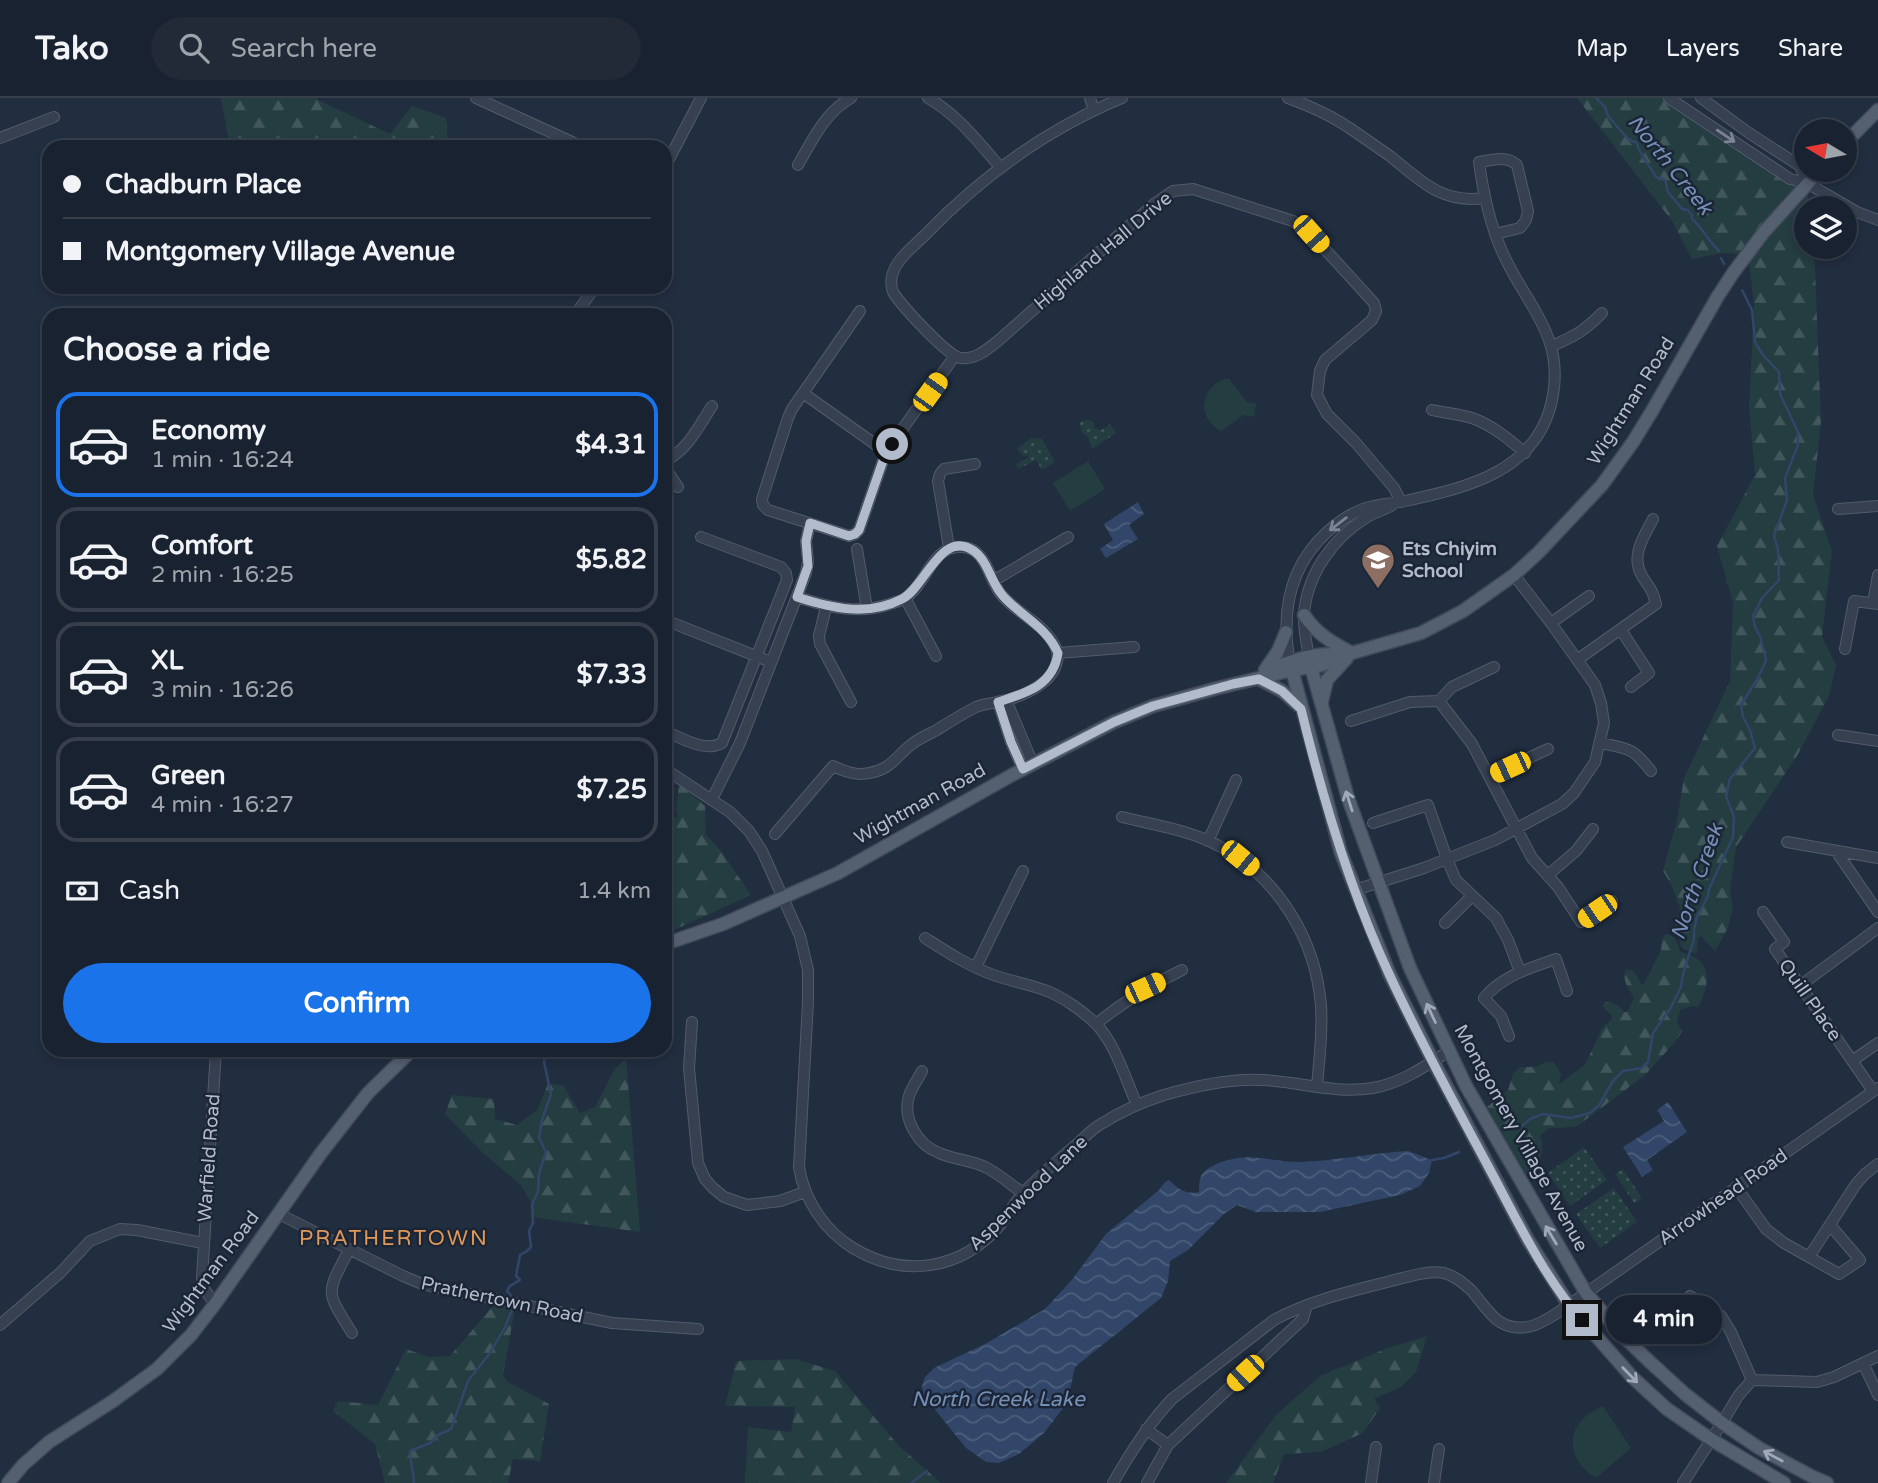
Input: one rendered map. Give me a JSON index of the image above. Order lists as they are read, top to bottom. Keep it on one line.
{"streets":{"main road":["Wightman Road","Montgomery Village Avenue"],"street":["Highland Hall Drive","Quill Place","Warfield Road","Aspenwood Lane","Arrowhead Road","Prathertown Road"]},"crossings":[["Wightman Road","Montgomery Village Avenue"],["Wightman Road","Warfield Road"],["Wightman Road","Aspenwood Lane"],["Wightman Road","Prathertown Road"],["Quill Place","Arrowhead Road"],["Montgomery Village Avenue","Aspenwood Lane"],["Montgomery Village Avenue","Arrowhead Road"]],"districts":["PRATHERTOWN"],"water":["North Creek","North Creek Lake"],"places":{"school or university":["Ets Chiyim School"]},"north":"left","page":{"header":"Tako","search":"Search here","nav":["Map","Layers","Share"],"banner":["Chadburn Place","Montgomery Village Avenue"],"heading":"Choose a ride","list":[{"name":"Economy","note":"1 min · 16:24","value":"$4.31"},{"name":"Comfort","note":"2 min · 16:25","value":"$5.82"},{"name":"XL","note":"3 min · 16:26","value":"$7.33"},{"name":"Green","note":"4 min · 16:27","value":"$7.25"}],"pay":["Cash","1.4 km"],"buttons":"Confirm","bubble":"4 min"}}
